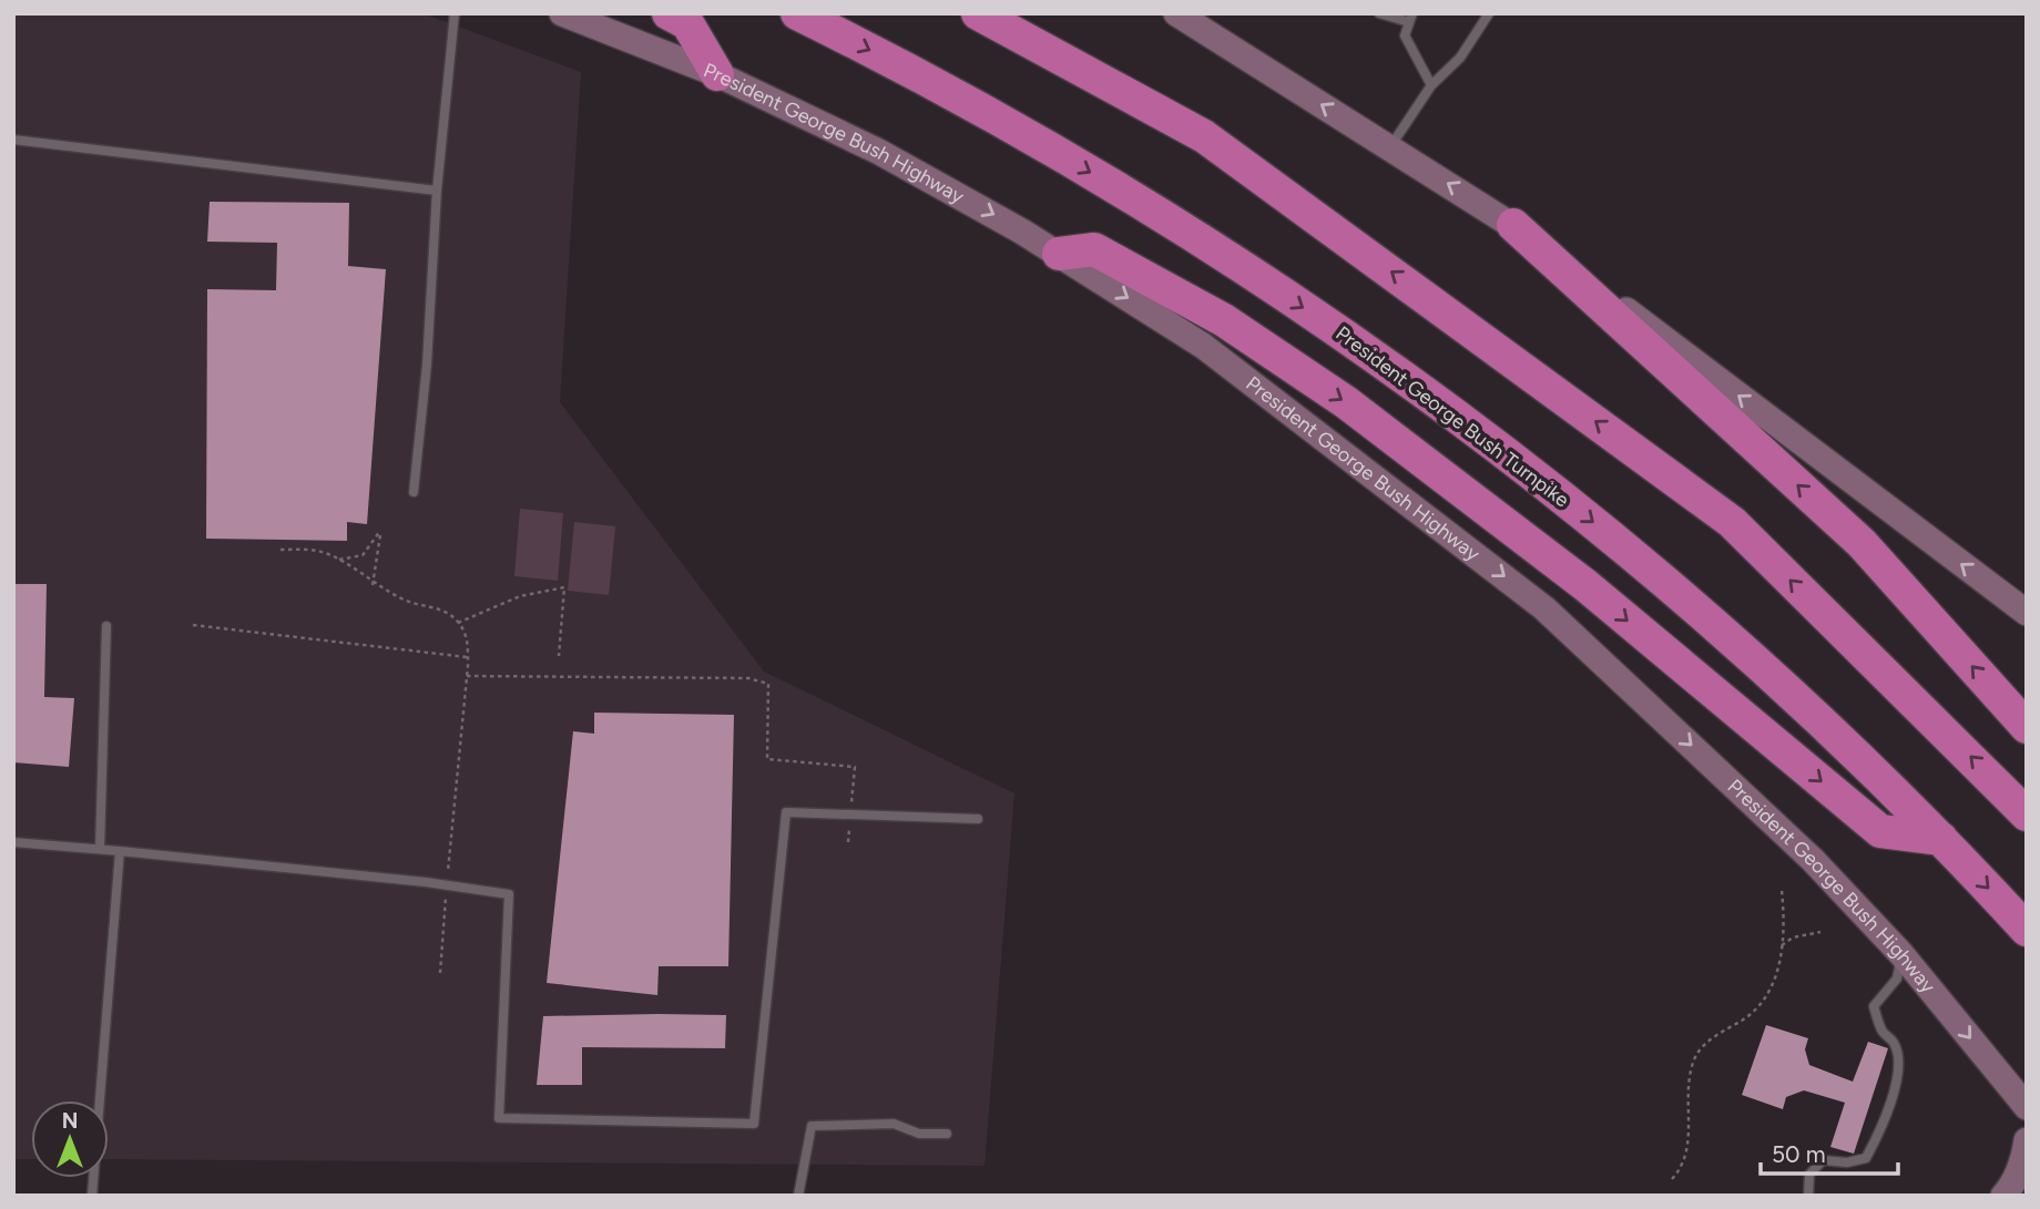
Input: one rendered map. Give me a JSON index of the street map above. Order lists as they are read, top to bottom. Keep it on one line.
{"streets":{"highway":["President George Bush Turnpike"],"main road":["President George Bush Highway"]},"one_way":["President George Bush Highway"],"scale_bar":"50 m","north":"top"}
